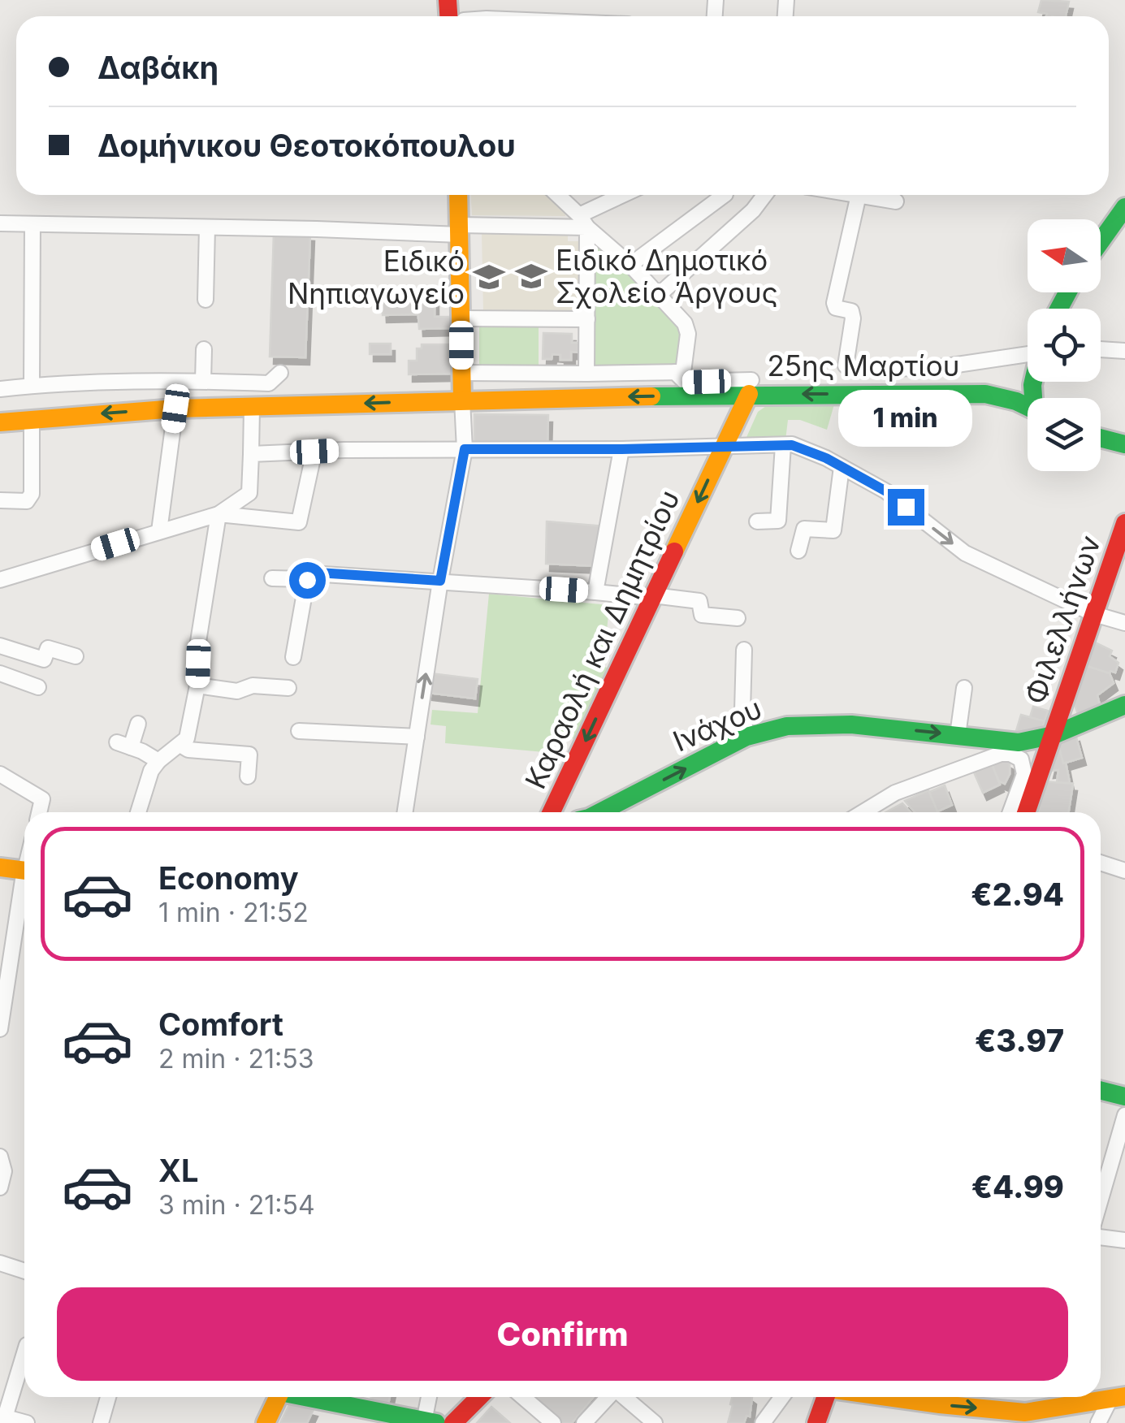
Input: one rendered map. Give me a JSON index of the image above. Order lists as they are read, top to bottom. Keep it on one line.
{"streets":{"main road":["25ης Μαρτίου","Φιλελλήνων","Καραολή και Δημητρίου","Ινάχου"]},"crossings":[["25ης Μαρτίου","Καραολή και Δημητρίου"],["Φιλελλήνων","Ινάχου"]],"one_way":["25ης Μαρτίου","Καραολή και Δημητρίου","Ινάχου"],"places":{"school or university":["Ειδικό Δημοτικό Σχολείο Άργους","Ειδικό Νηπιαγωγείο"]},"north":"left","page":{"banner":["Δαβάκη","Δομήνικου Θεοτοκόπουλου"],"bubble":"1 min","list":[{"name":"Economy","note":"1 min · 21:52","value":"€2.94"},{"name":"Comfort","note":"2 min · 21:53","value":"€3.97"},{"name":"XL","note":"3 min · 21:54","value":"€4.99"}],"buttons":"Confirm"}}
